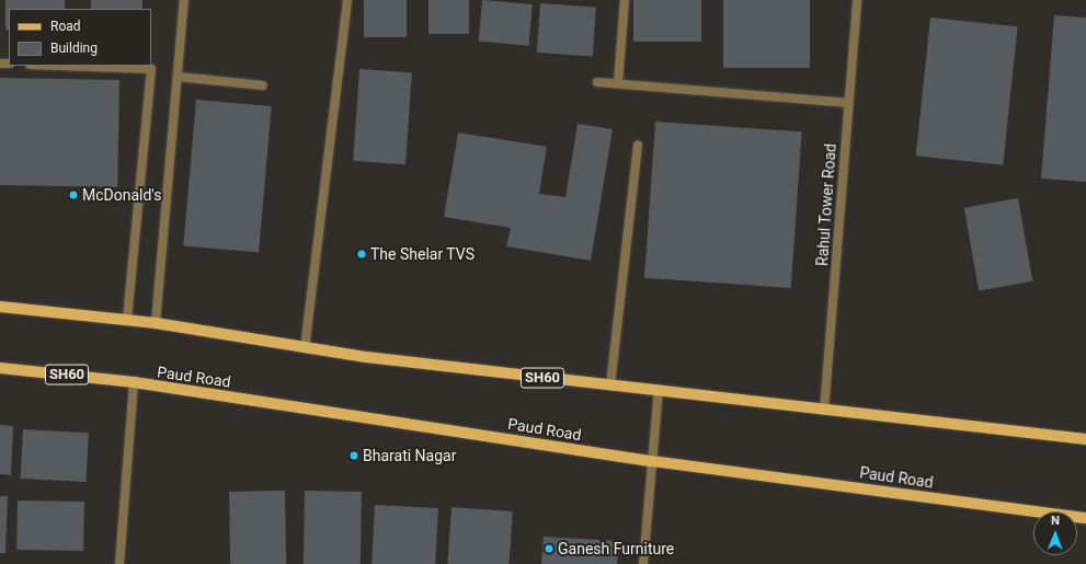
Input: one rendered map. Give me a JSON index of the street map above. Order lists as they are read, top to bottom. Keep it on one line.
{"streets":{"main road":["SH60","Paud Road"],"street":["Rahul Tower Road"]},"crossings":[["Rahul Tower Road","SH60"]],"places":["McDonald's","The Shelar TVS","Bharati Nagar","Ganesh Furniture"],"legend":["Road","Building"],"north":"top"}
